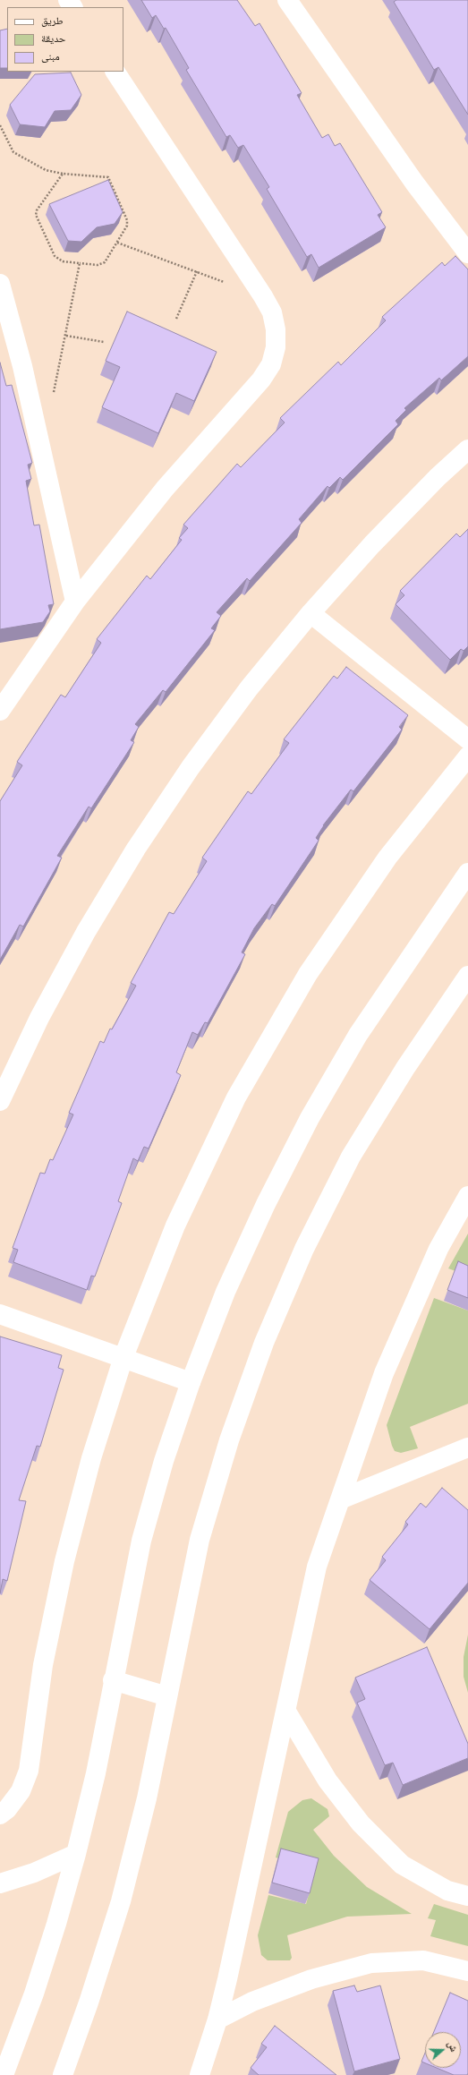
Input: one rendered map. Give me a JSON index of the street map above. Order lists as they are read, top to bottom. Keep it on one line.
{"legend":["طريق","حديقة","مبنى"],"north":"right"}
